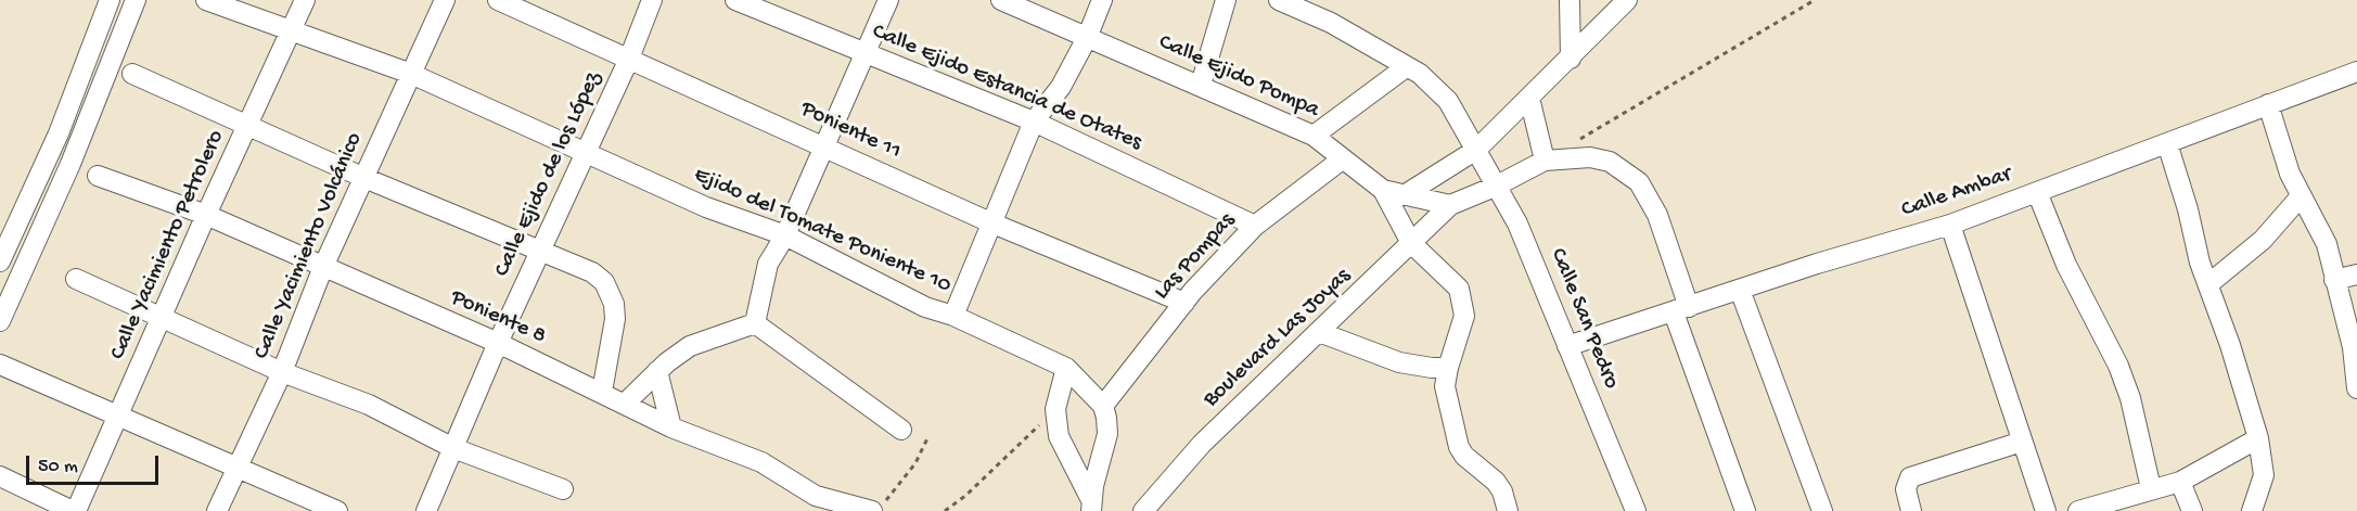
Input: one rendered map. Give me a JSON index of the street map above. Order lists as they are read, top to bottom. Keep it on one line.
{"streets":{"street":["Calle Ejido Pompa","Calle Ejido Estancia de Otates","Poniente 11","Calle Ejido de los López","Calle Ambar","Ejido del Tomate Poniente 10","Calle Yacimiento Petrolero","Calle Yacimiento Volcánico","Las Pompas","Poniente 8","Calle San Pedro","Boulevard Las Joyas"]},"crossings":[["Calle Ejido Pompa","Las Pompas"],["Calle Ejido Pompa","Boulevard Las Joyas"],["Calle Ejido Estancia de Otates","Las Pompas"],["Poniente 11","Calle Ejido de los López"],["Poniente 11","Las Pompas"],["Calle Ejido de los López","Ejido del Tomate Poniente 10"],["Calle Ejido de los López","Poniente 8"],["Calle Ambar","Calle San Pedro"],["Ejido del Tomate Poniente 10","Calle Yacimiento Petrolero"],["Ejido del Tomate Poniente 10","Calle Yacimiento Volcánico"],["Ejido del Tomate Poniente 10","Las Pompas"],["Calle Yacimiento Petrolero","Poniente 8"],["Calle Yacimiento Volcánico","Poniente 8"]],"scale_bar":"50 m"}
